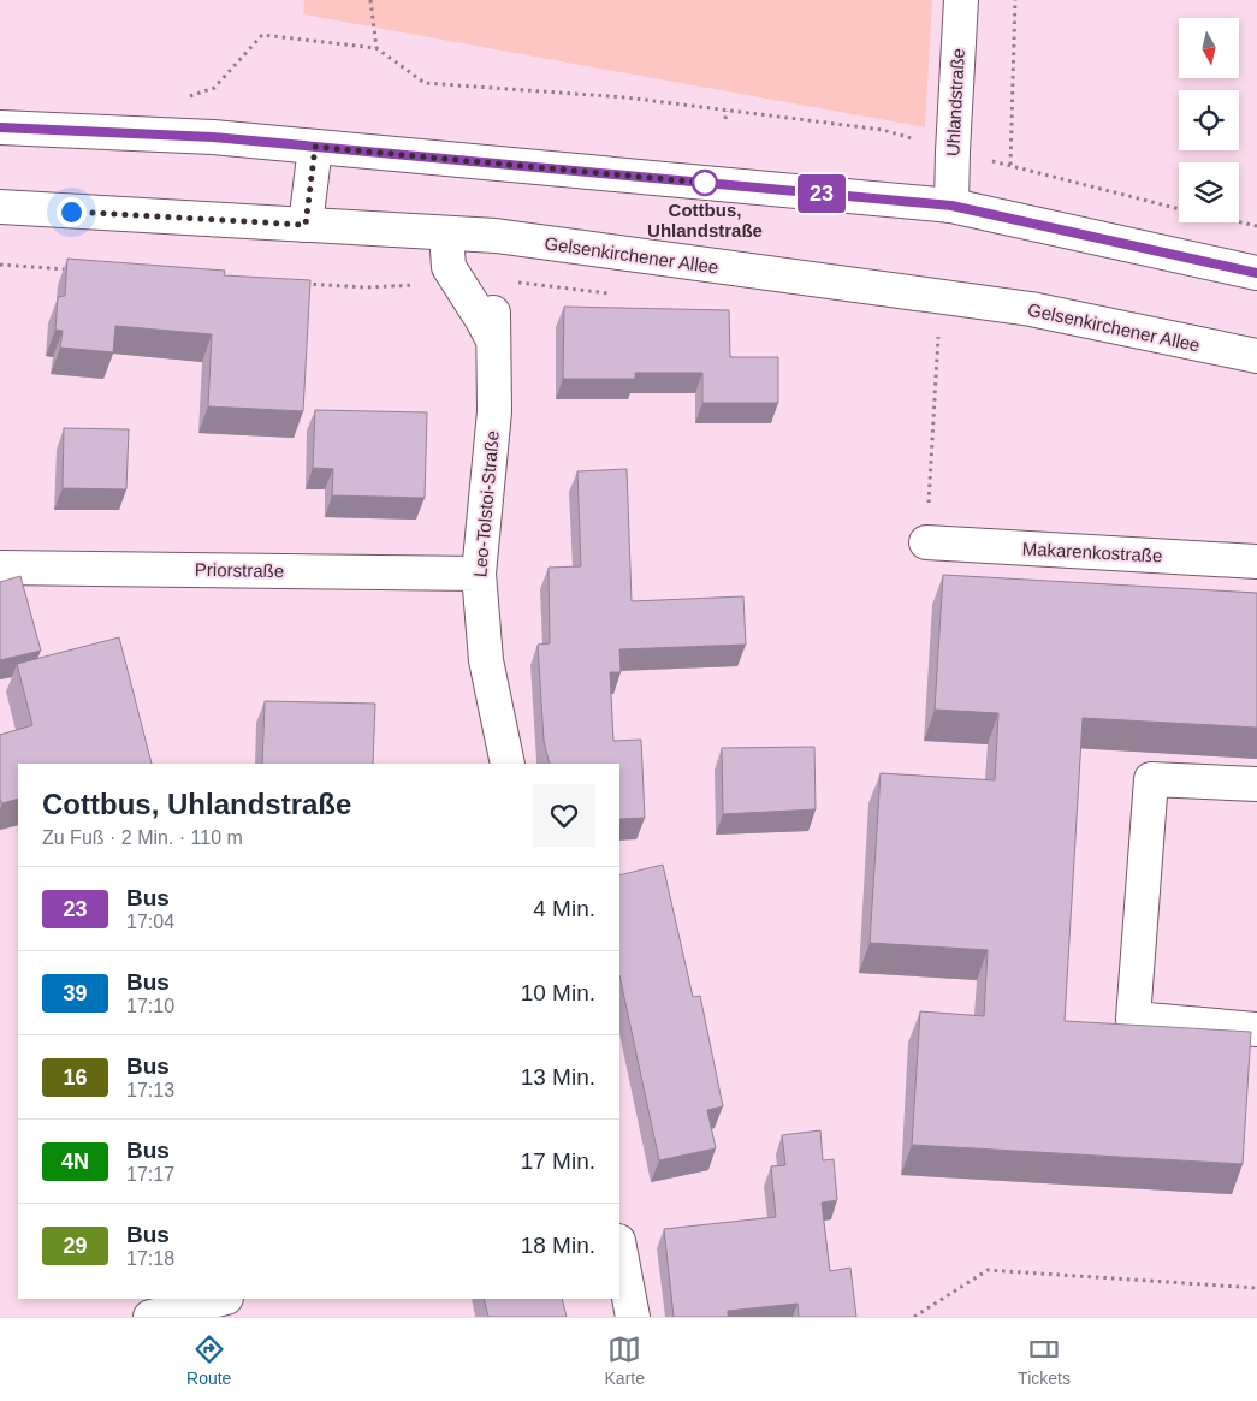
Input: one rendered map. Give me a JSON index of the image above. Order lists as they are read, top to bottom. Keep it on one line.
{"streets":{"main road":["Uhlandstraße","Gelsenkirchener Allee","Leo-Tolstoi-Straße","Makarenkostraße","Priorstraße"]},"crossings":[["Leo-Tolstoi-Straße","Priorstraße"]],"places":["Cottbus, Uhlandstraße"],"lines":["bus line 23"],"north":"bottom","page":{"on_map":"23","heading":["Cottbus, Uhlandstraße","Zu Fuß · 2 Min. · 110 m"],"list":[{"mark":"23","name":"Bus","note":"17:04","value":"4 Min."},{"mark":"39","name":"Bus","note":"17:10","value":"10 Min."},{"mark":"16","name":"Bus","note":"17:13","value":"13 Min."},{"mark":"4N","name":"Bus","note":"17:17","value":"17 Min."},{"mark":"29","name":"Bus","note":"17:18","value":"18 Min."}],"tabs":["Route","Karte","Tickets"]}}
